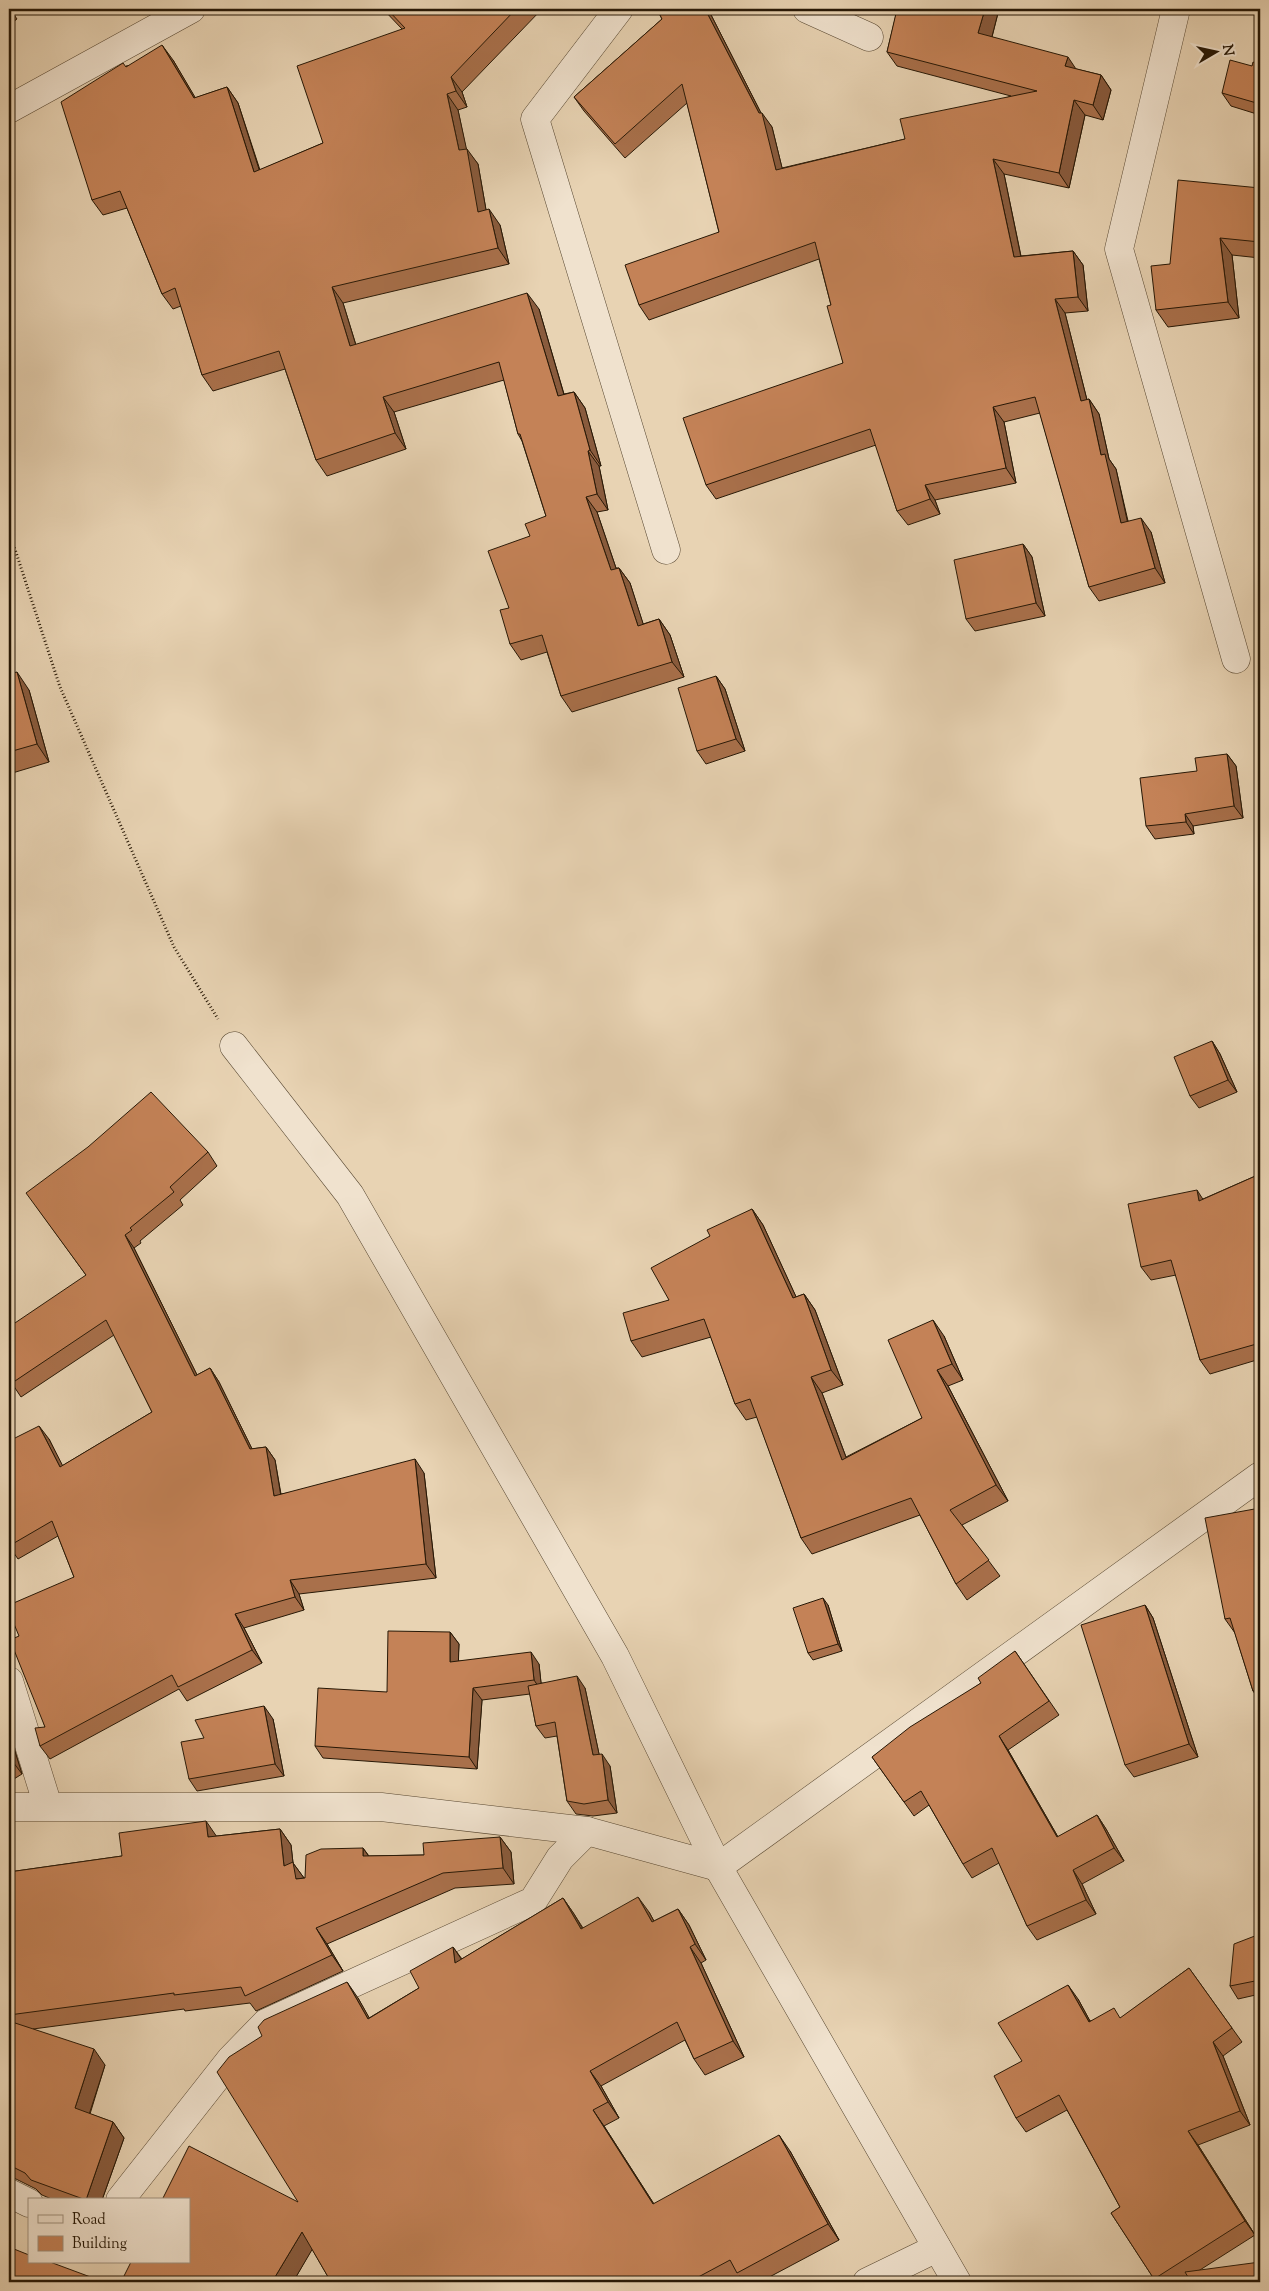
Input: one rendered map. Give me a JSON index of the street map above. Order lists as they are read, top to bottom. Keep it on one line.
{"legend":["Road","Building"],"north":"right"}
